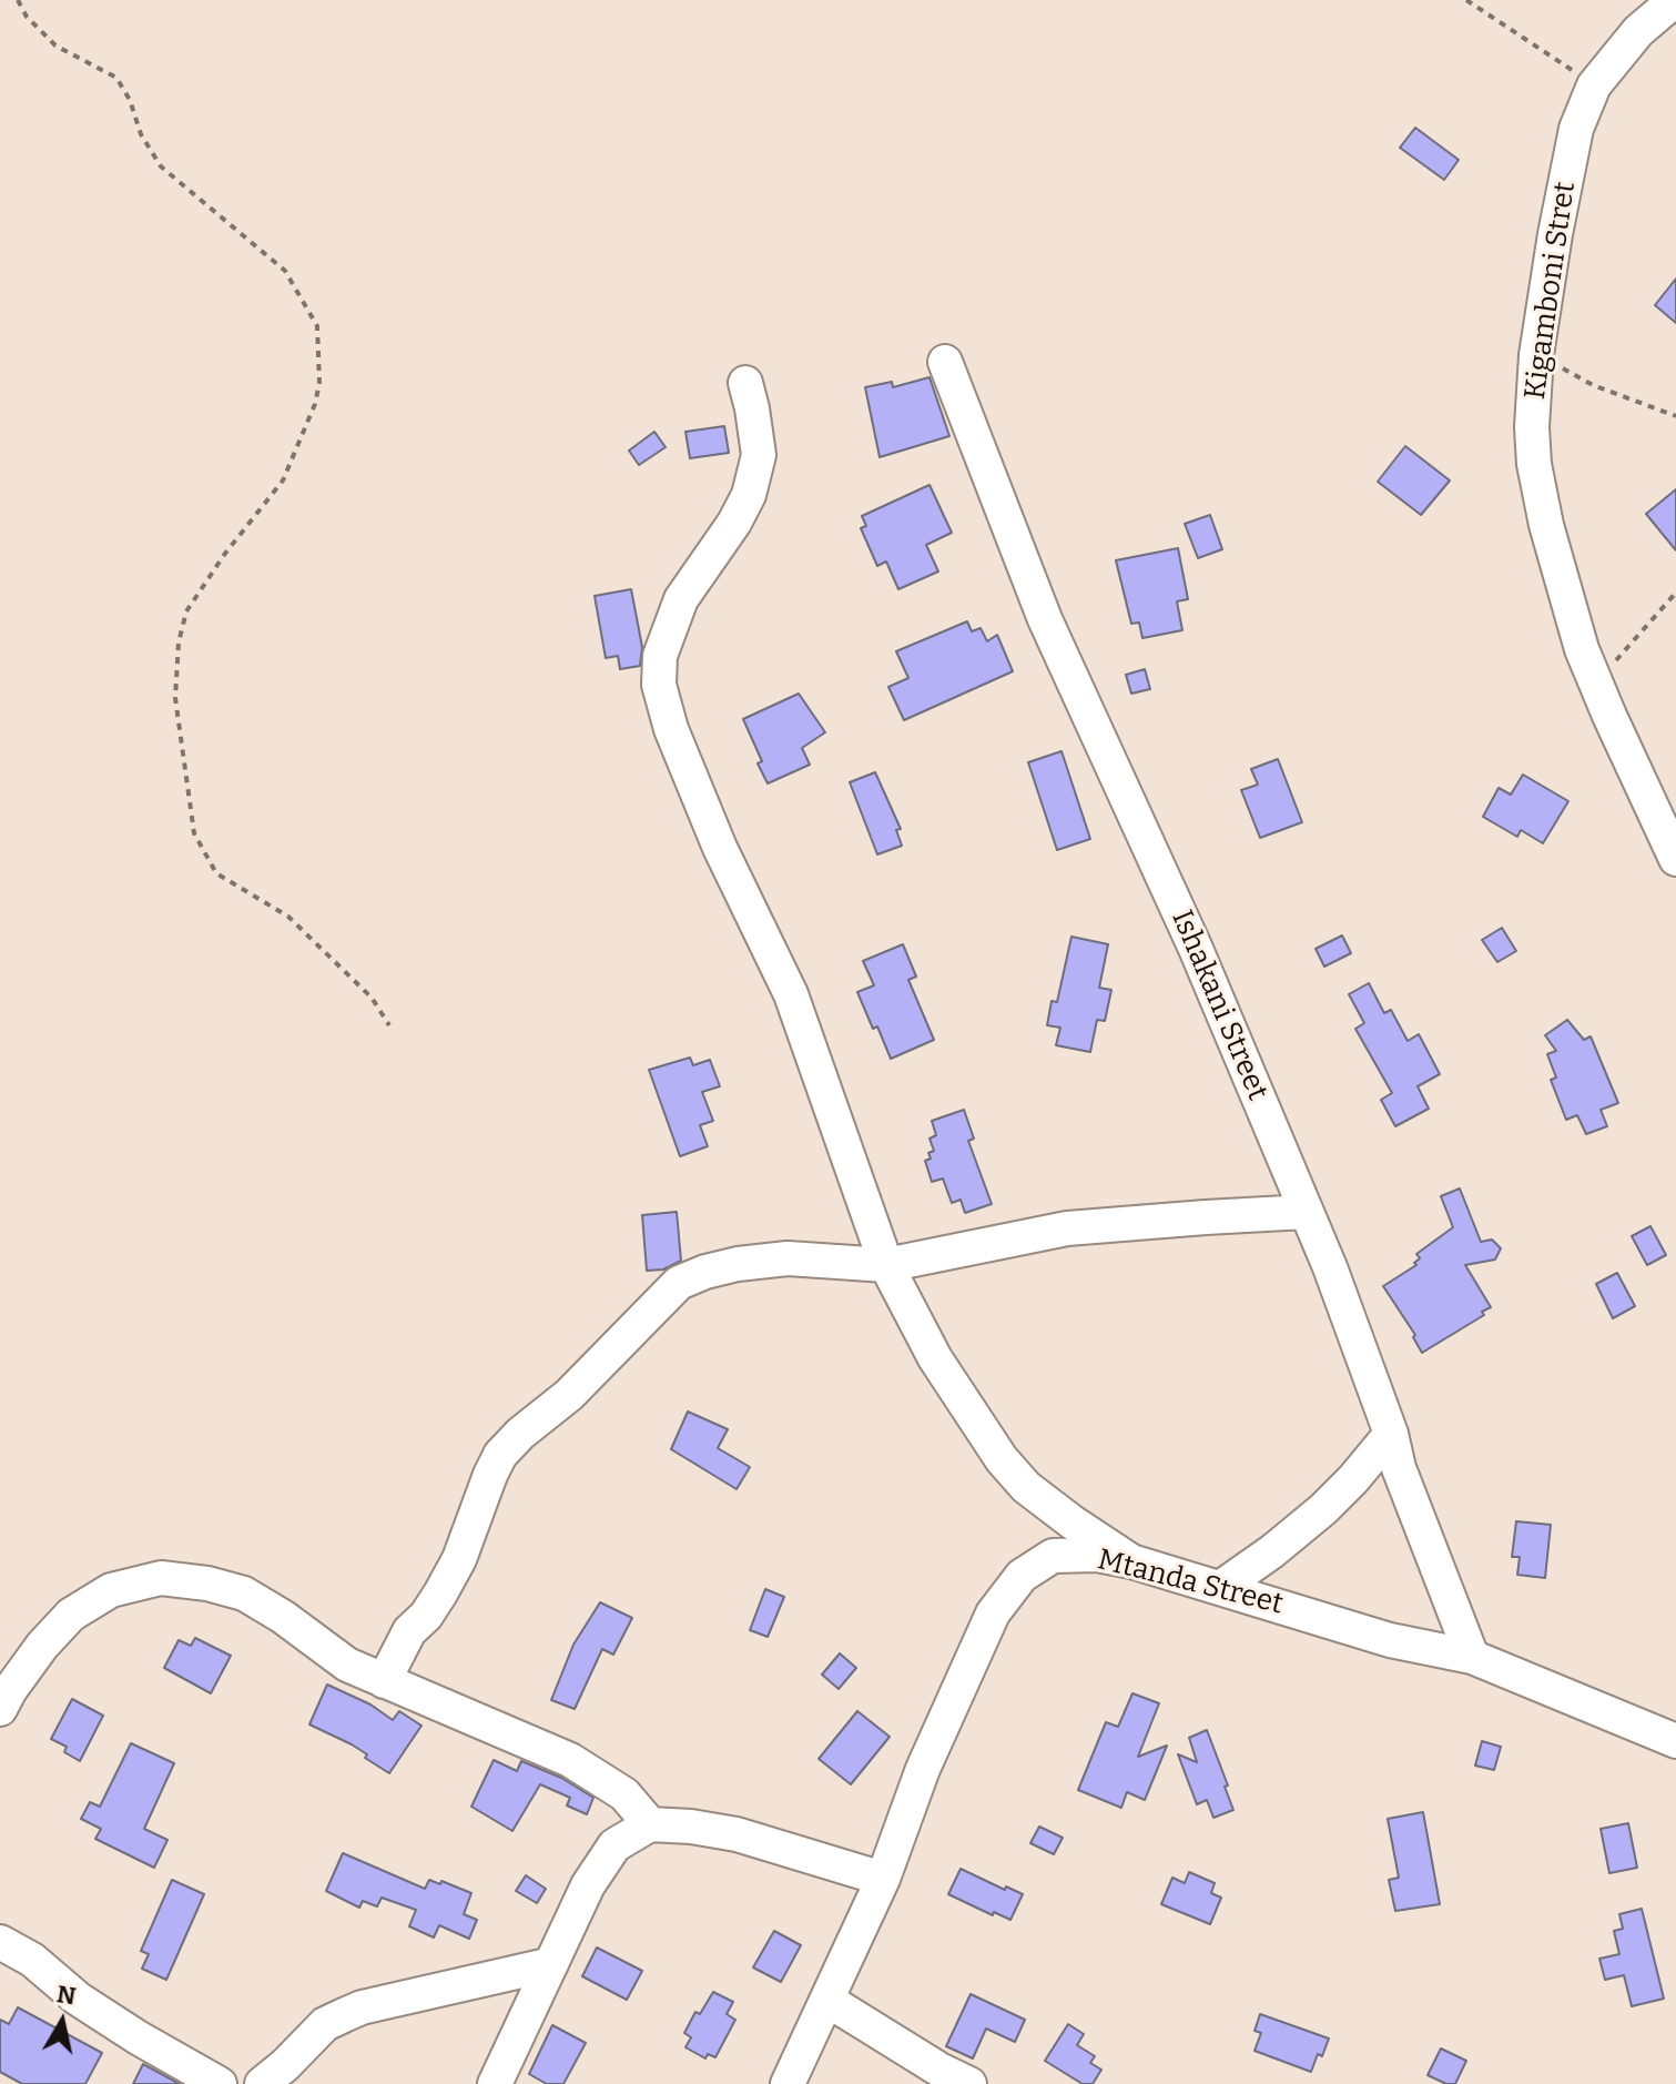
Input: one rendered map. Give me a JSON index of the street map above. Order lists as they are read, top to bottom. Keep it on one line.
{"streets":{"street":["Kigamboni Stret","Ishakani Street","Mtanda Street"]},"crossings":[["Ishakani Street","Mtanda Street"]],"north":"top"}
